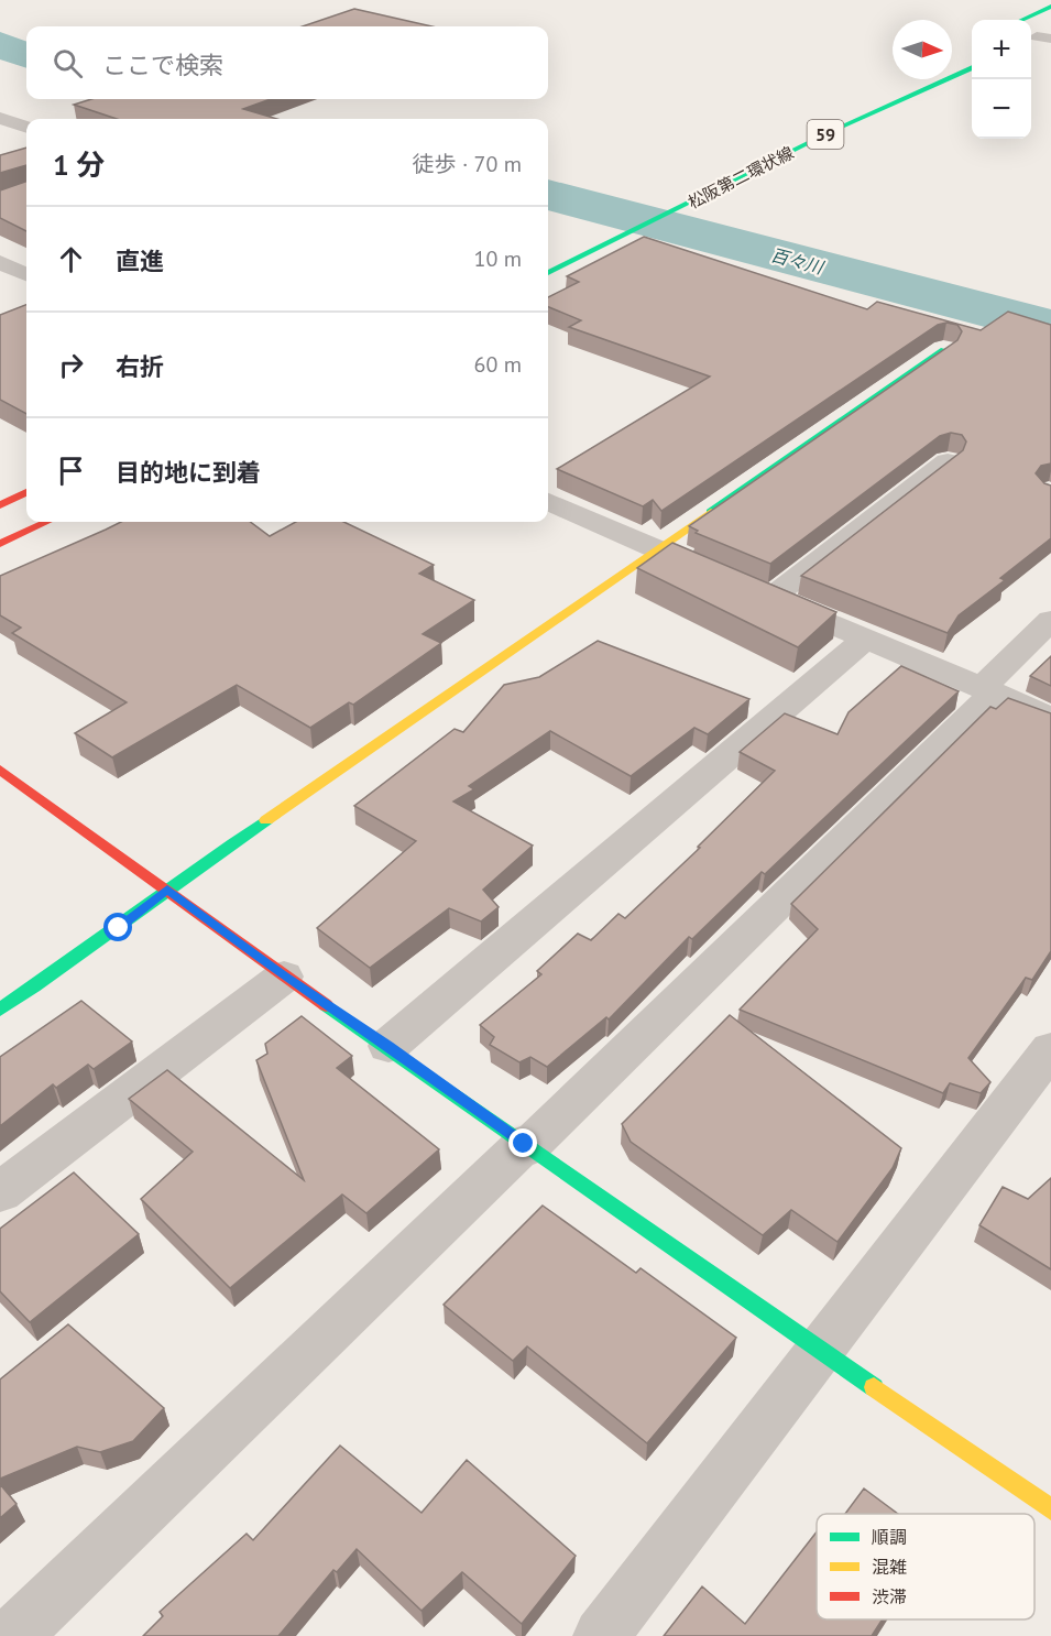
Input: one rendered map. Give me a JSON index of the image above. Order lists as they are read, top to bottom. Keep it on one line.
{"streets":{"street":["59","松阪第二環状線"]},"water":["百々川"],"legend":["順調","混雑","渋滞"],"north":"right","page":{"map_buttons":["+","−"],"search":"ここで検索","heading":["1 分","徒歩 · 70 m"],"list":[["直進","10 m"],["右折","60 m"],"目的地に到着"]}}
